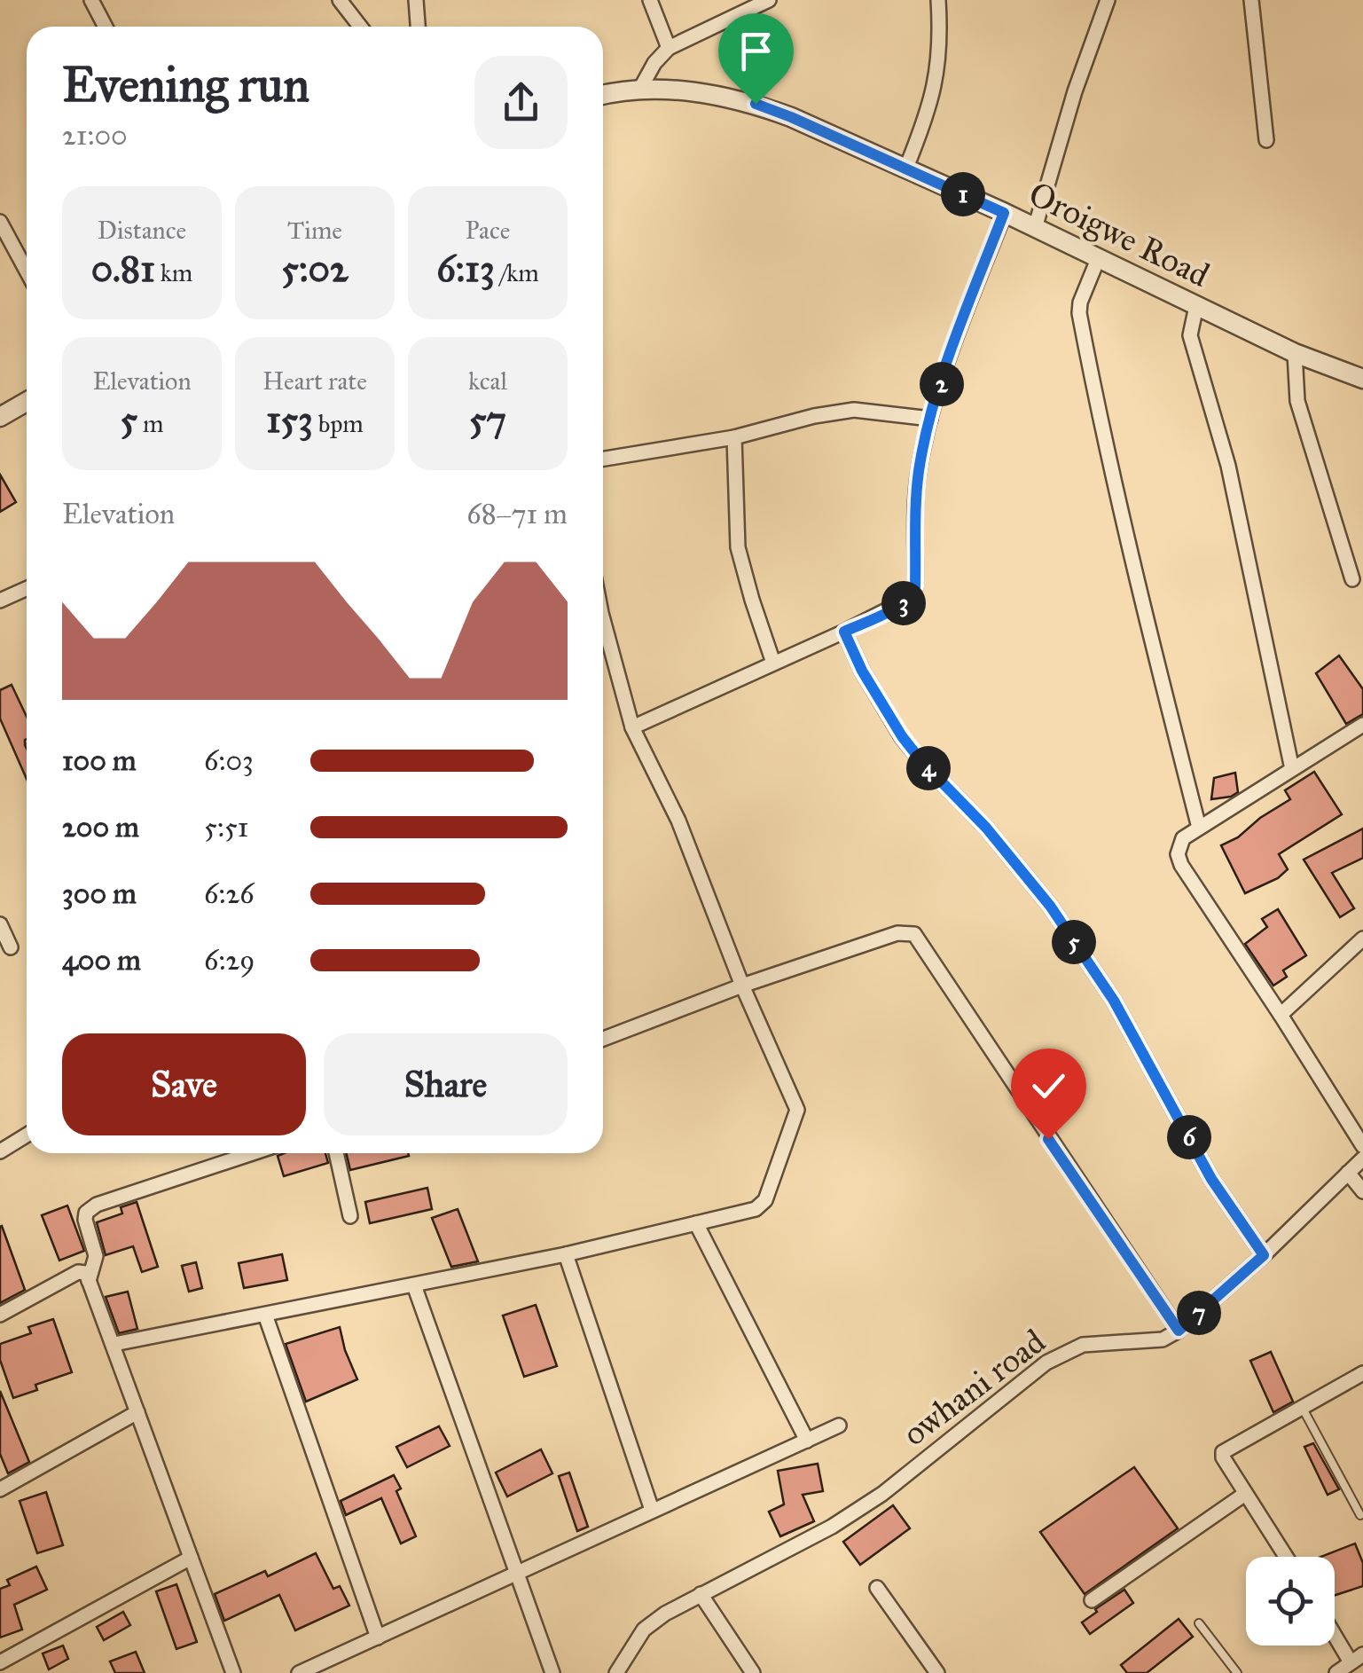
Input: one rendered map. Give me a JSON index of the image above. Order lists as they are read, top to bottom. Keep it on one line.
{"streets":{"street":["Oroigwe Road","owhani road"]},"page":{"heading":["Evening run","21:00"],"pins":["1","2","3","4","5","6","7"],"stats":[["Distance","0.81 km"],["Time","5:02"],["Pace","6:13 /km"],["Elevation","5 m"],["Heart rate","153 bpm"],["kcal","57"]],"chart":["Elevation","68–71 m"],"list":[{"name":"100 m","note":"6:03"},{"name":"200 m","note":"5:51"},{"name":"300 m","note":"6:26"},{"name":"400 m","note":"6:29"}],"buttons":["Save","Share"]}}
